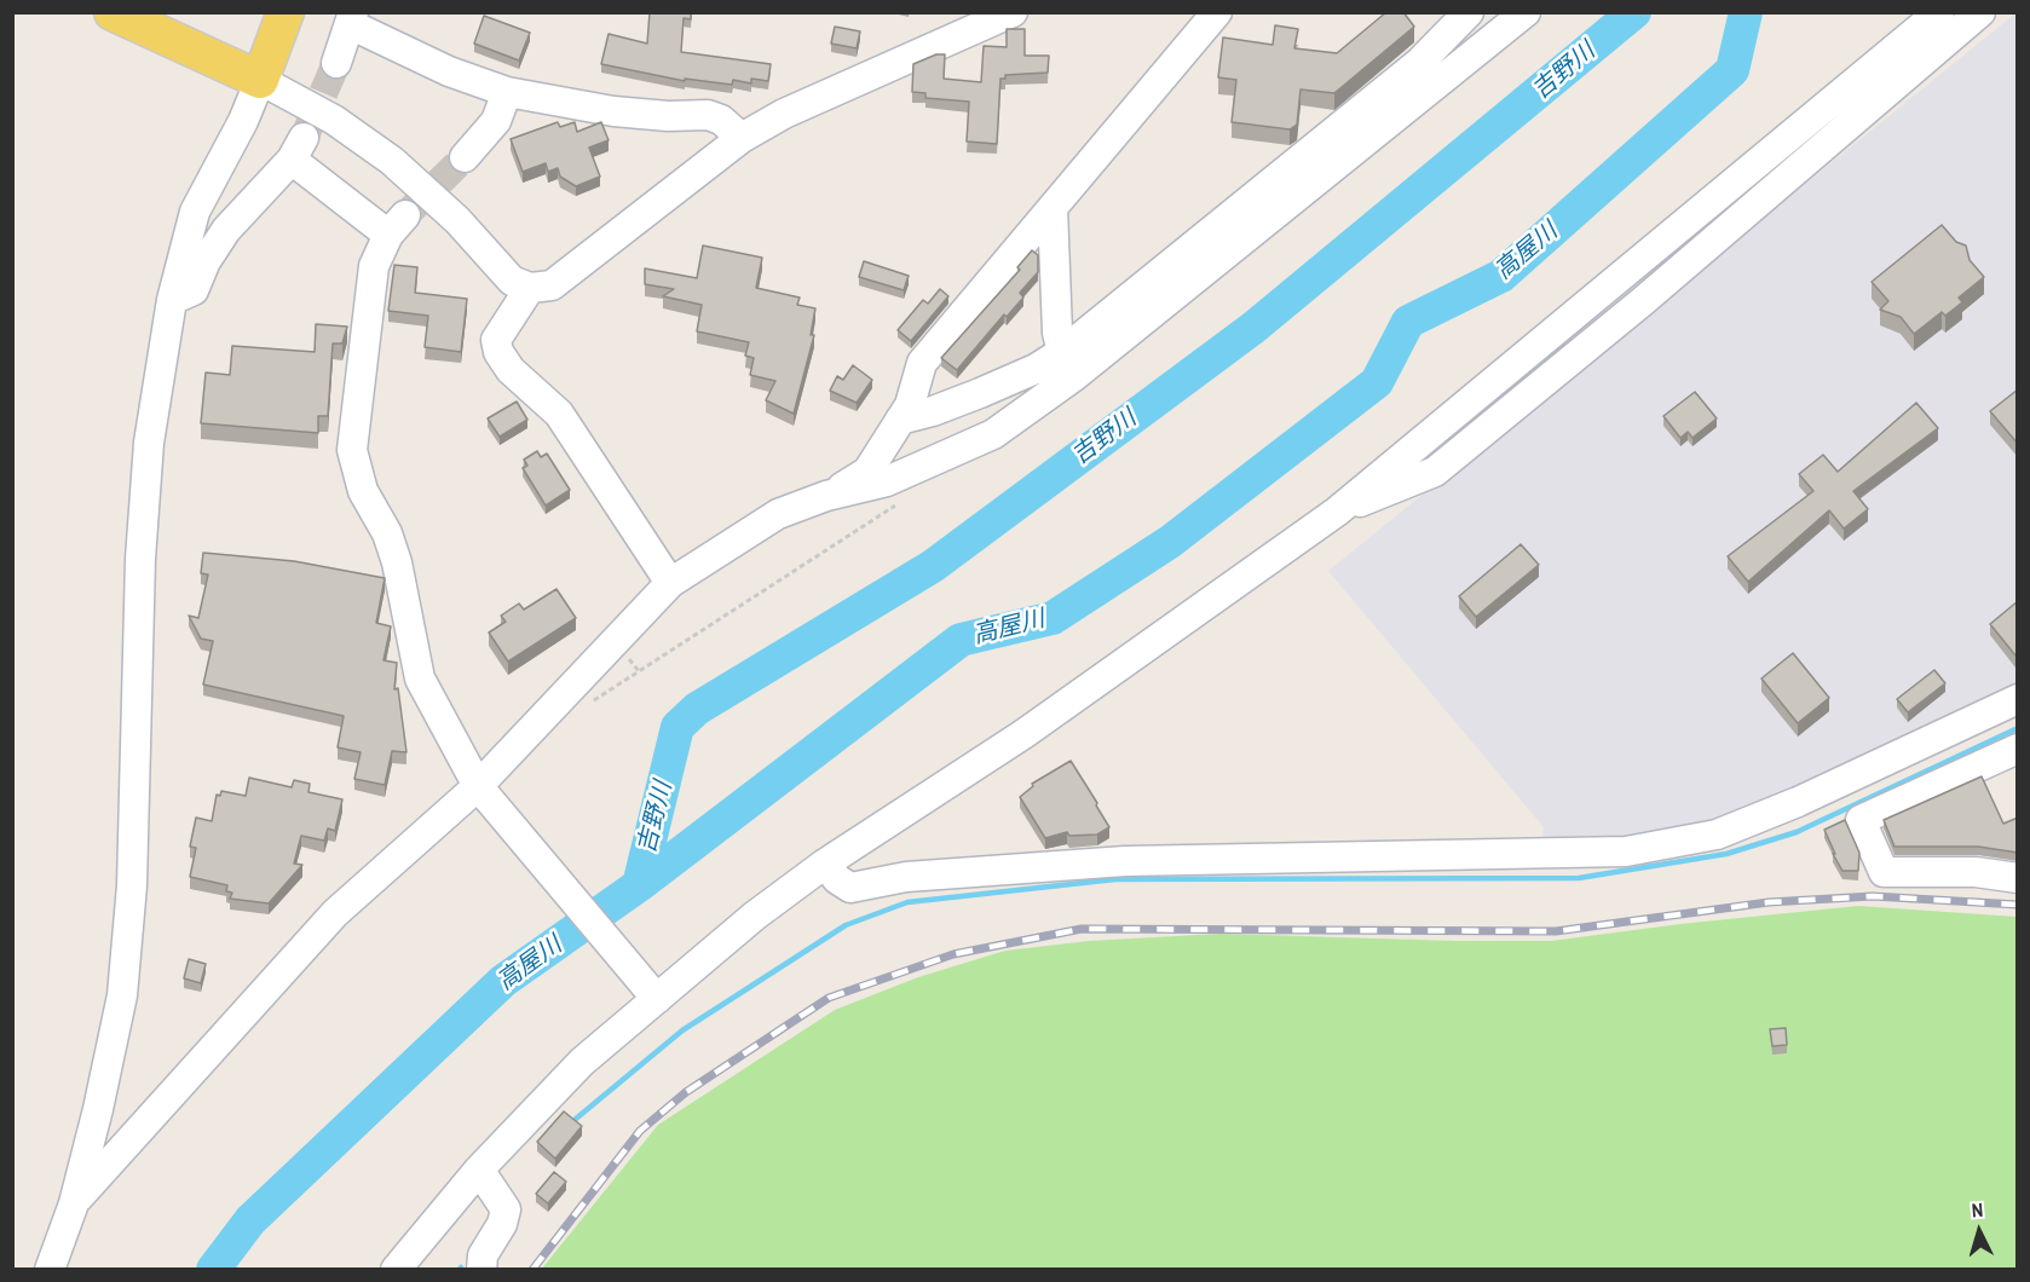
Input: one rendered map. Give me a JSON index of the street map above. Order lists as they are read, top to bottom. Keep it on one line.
{"water":["吉野川","高屋川"],"north":"top"}
